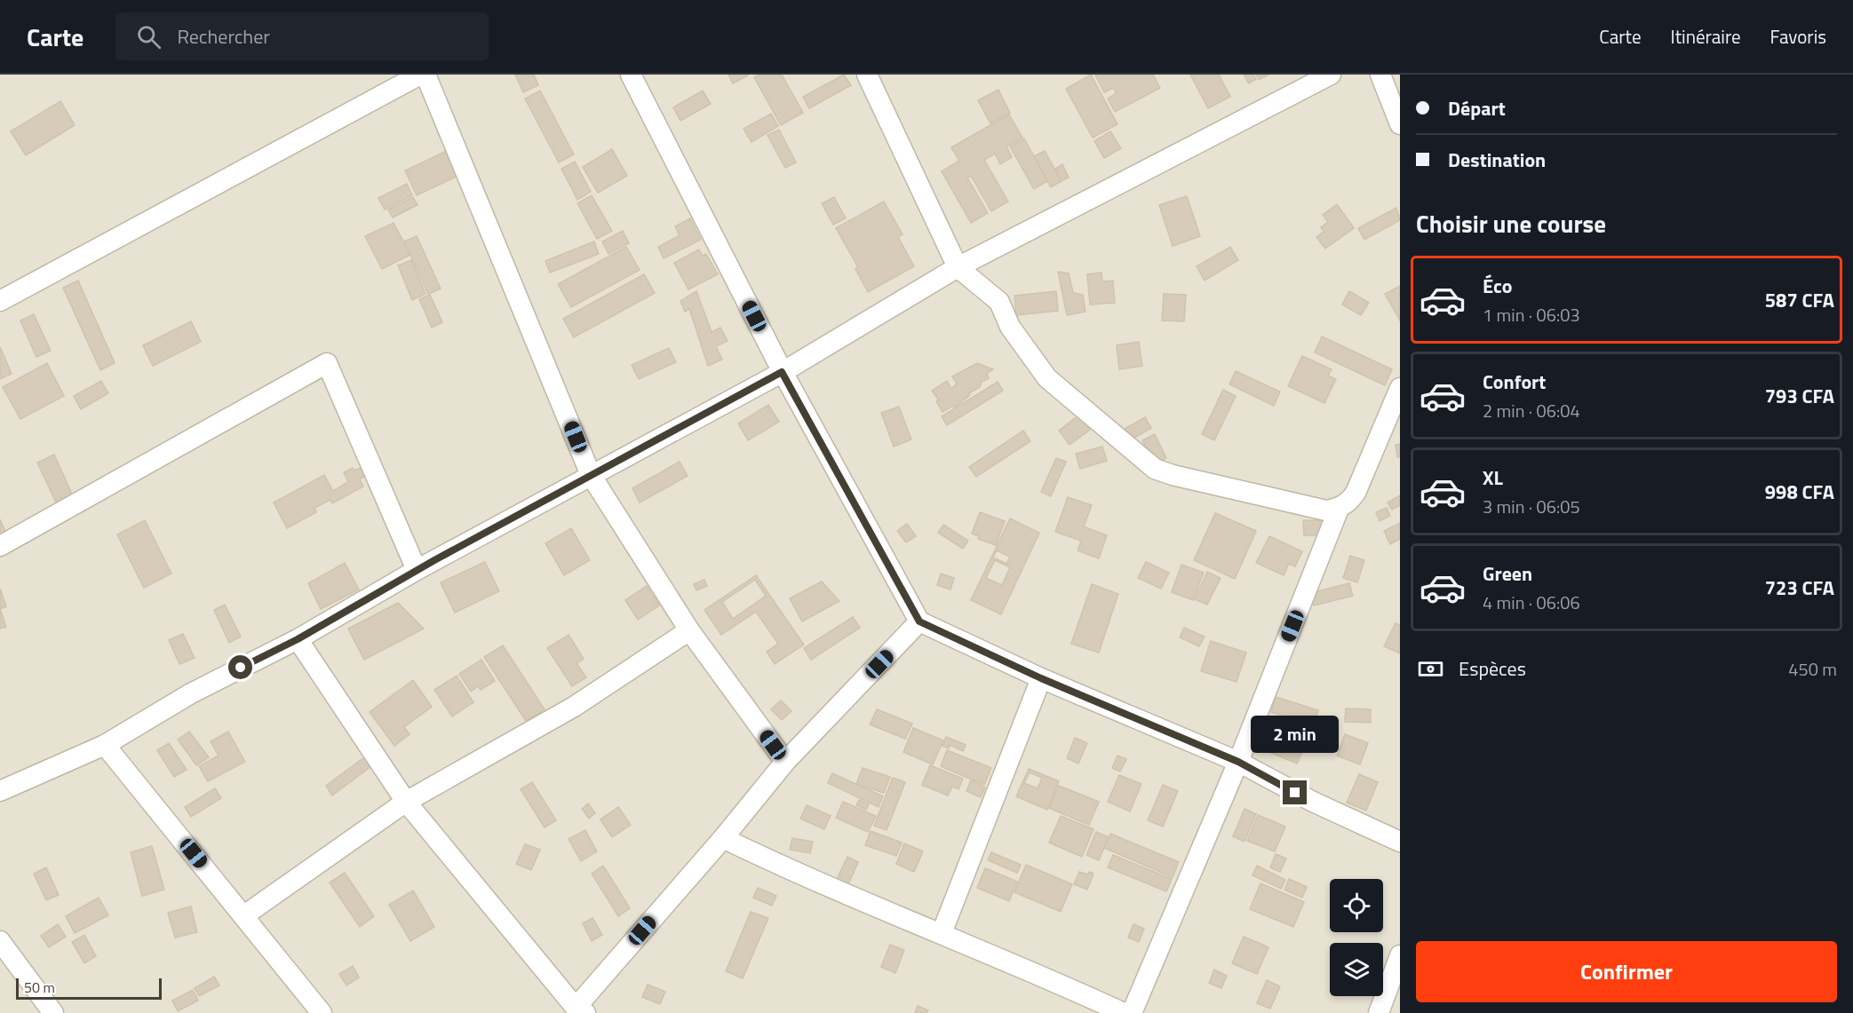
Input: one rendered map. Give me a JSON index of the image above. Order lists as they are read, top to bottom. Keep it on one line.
{"scale_bar":"50 m","page":{"header":"Carte","search":"Rechercher","nav":["Carte","Itinéraire","Favoris"],"banner":["Départ","Destination"],"heading":"Choisir une course","list":[{"name":"Éco","note":"1 min · 06:03","value":"587 CFA"},{"name":"Confort","note":"2 min · 06:04","value":"793 CFA"},{"name":"XL","note":"3 min · 06:05","value":"998 CFA"},{"name":"Green","note":"4 min · 06:06","value":"723 CFA"}],"pay":["Espèces","450 m"],"bubble":"2 min","buttons":"Confirmer","scale":"50 m"}}
